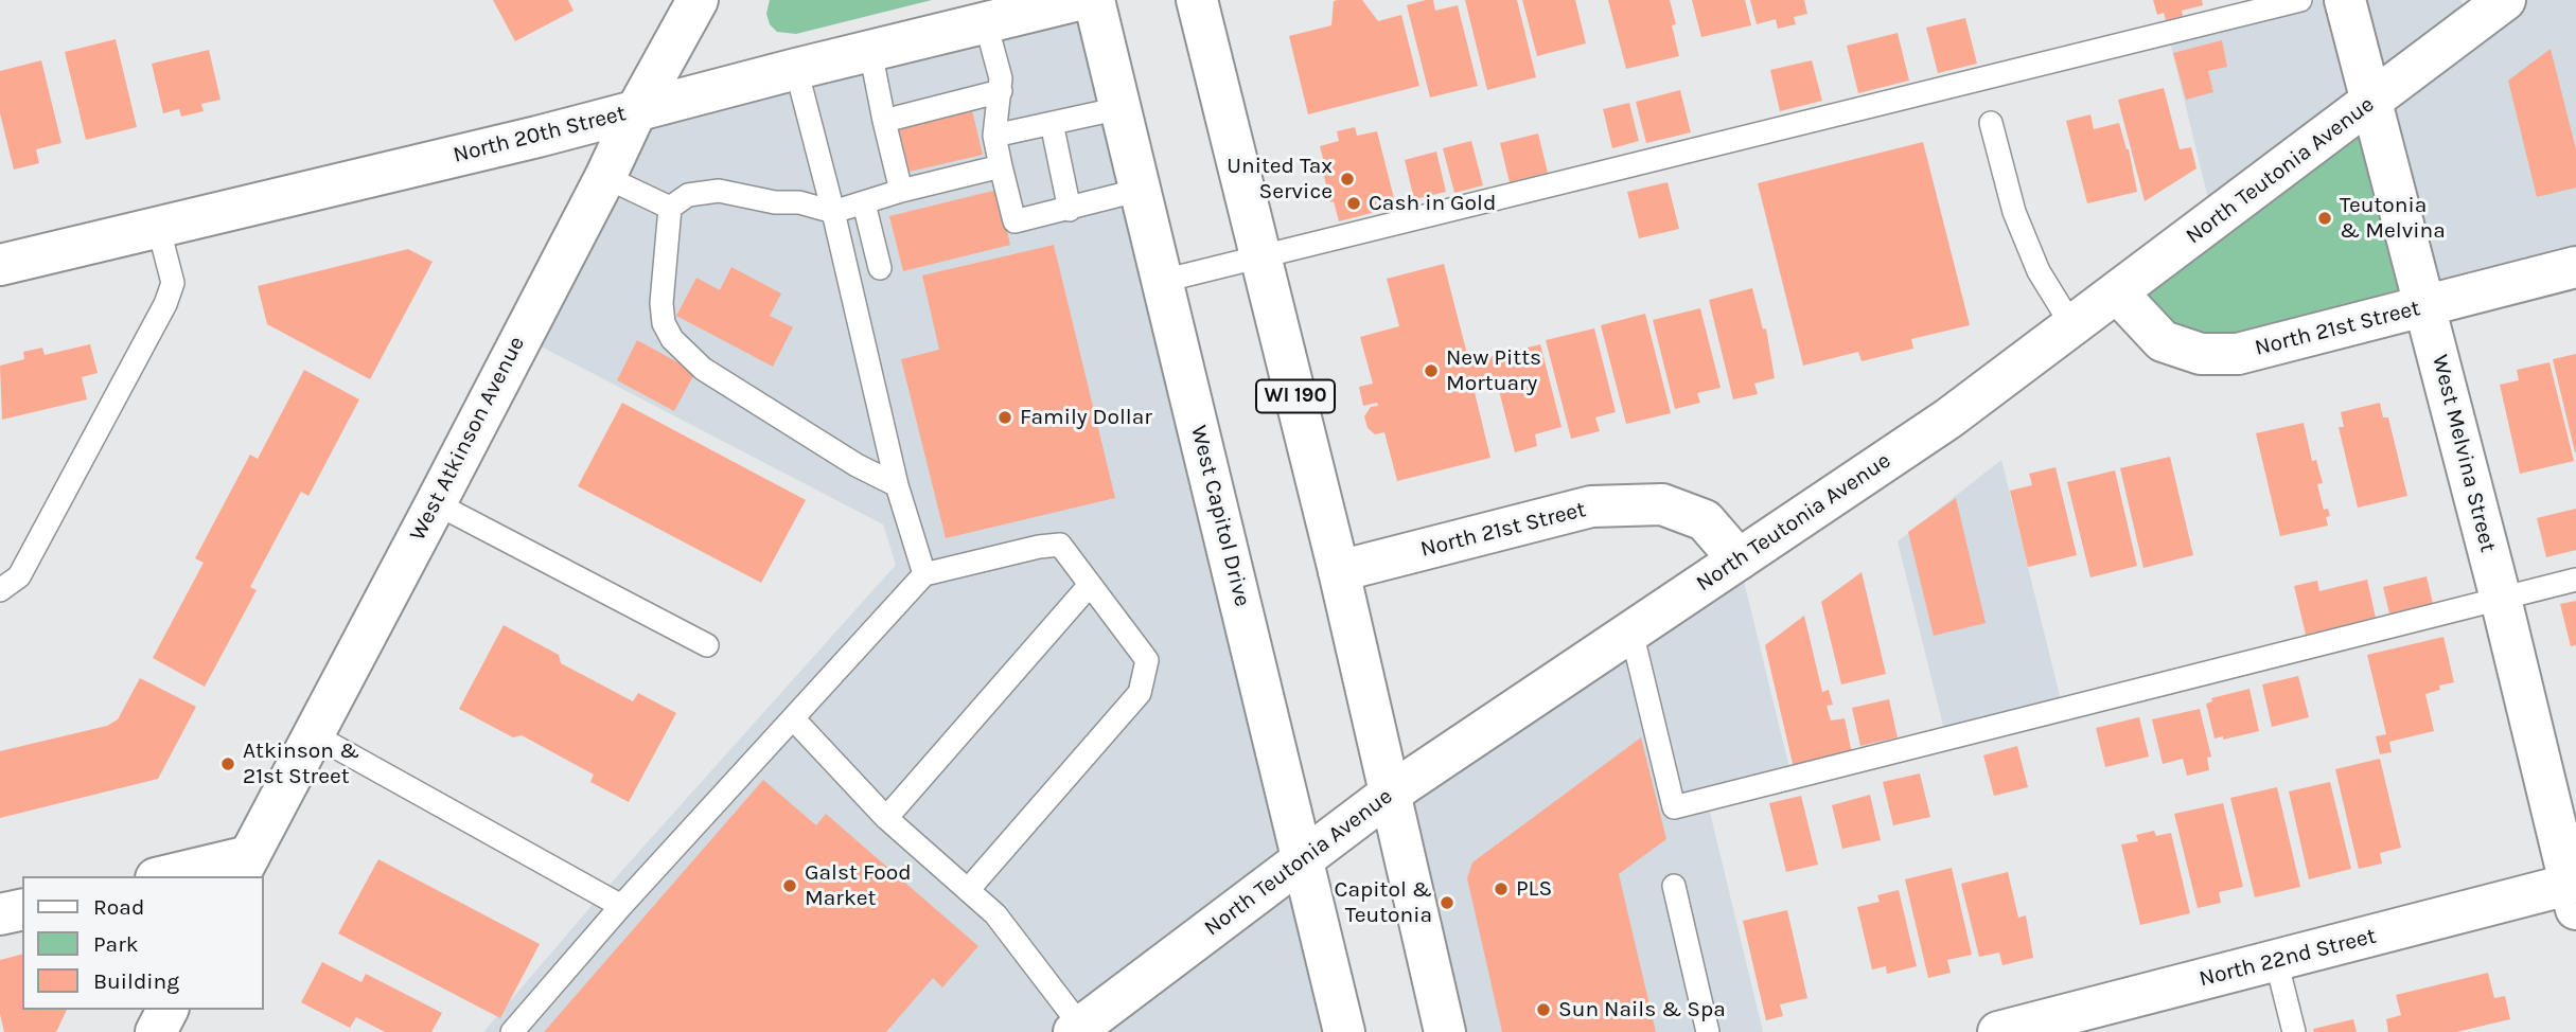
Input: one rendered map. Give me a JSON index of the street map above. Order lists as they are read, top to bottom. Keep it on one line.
{"streets":{"street":["North 20th Street","North Teutonia Avenue","North 21st Street","WI 190","West Atkinson Avenue","West Melvina Street","West Capitol Drive","North 22nd Street"]},"crossings":[["North 20th Street","West Atkinson Avenue"],["North Teutonia Avenue","North 21st Street"],["North Teutonia Avenue","WI 190"],["North Teutonia Avenue","West Melvina Street"],["North Teutonia Avenue","West Capitol Drive"],["North 21st Street","WI 190"],["North 21st Street","West Melvina Street"],["West Melvina Street","North 22nd Street"]],"places":["United Tax Service","Cash in Gold","Teutonia & Melvina","New Pitts Mortuary","Family Dollar","Atkinson & 21st Street","Galst Food Market","PLS","Capitol & Teutonia","Sun Nails & Spa"],"legend":["Road","Park","Building"]}
